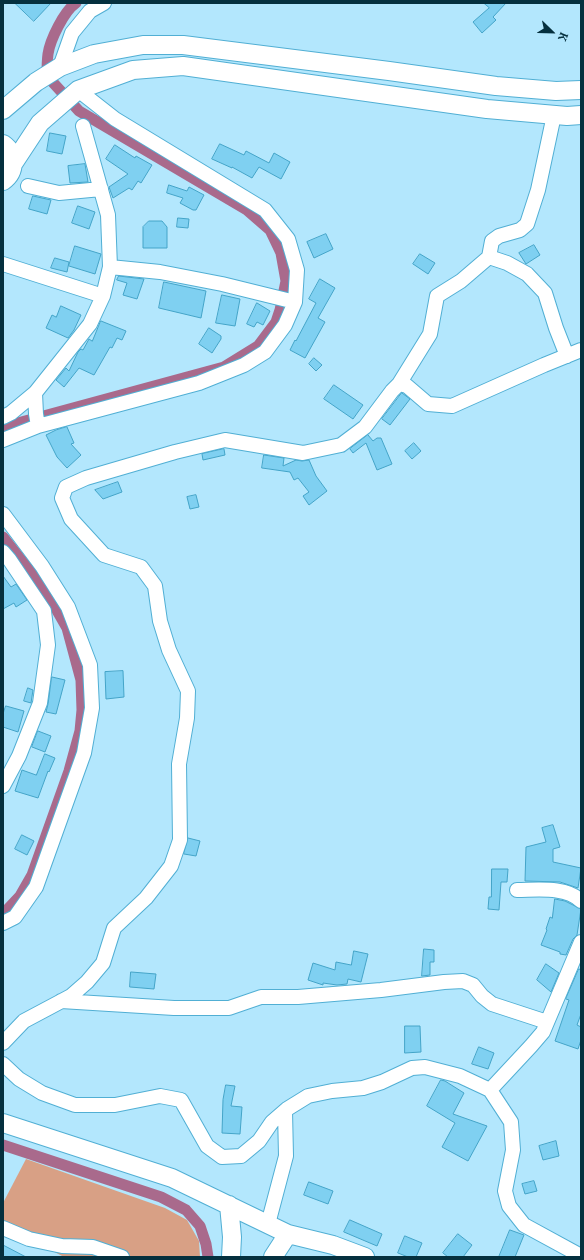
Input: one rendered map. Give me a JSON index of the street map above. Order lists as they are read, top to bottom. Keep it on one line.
{"north":"bottom right"}
